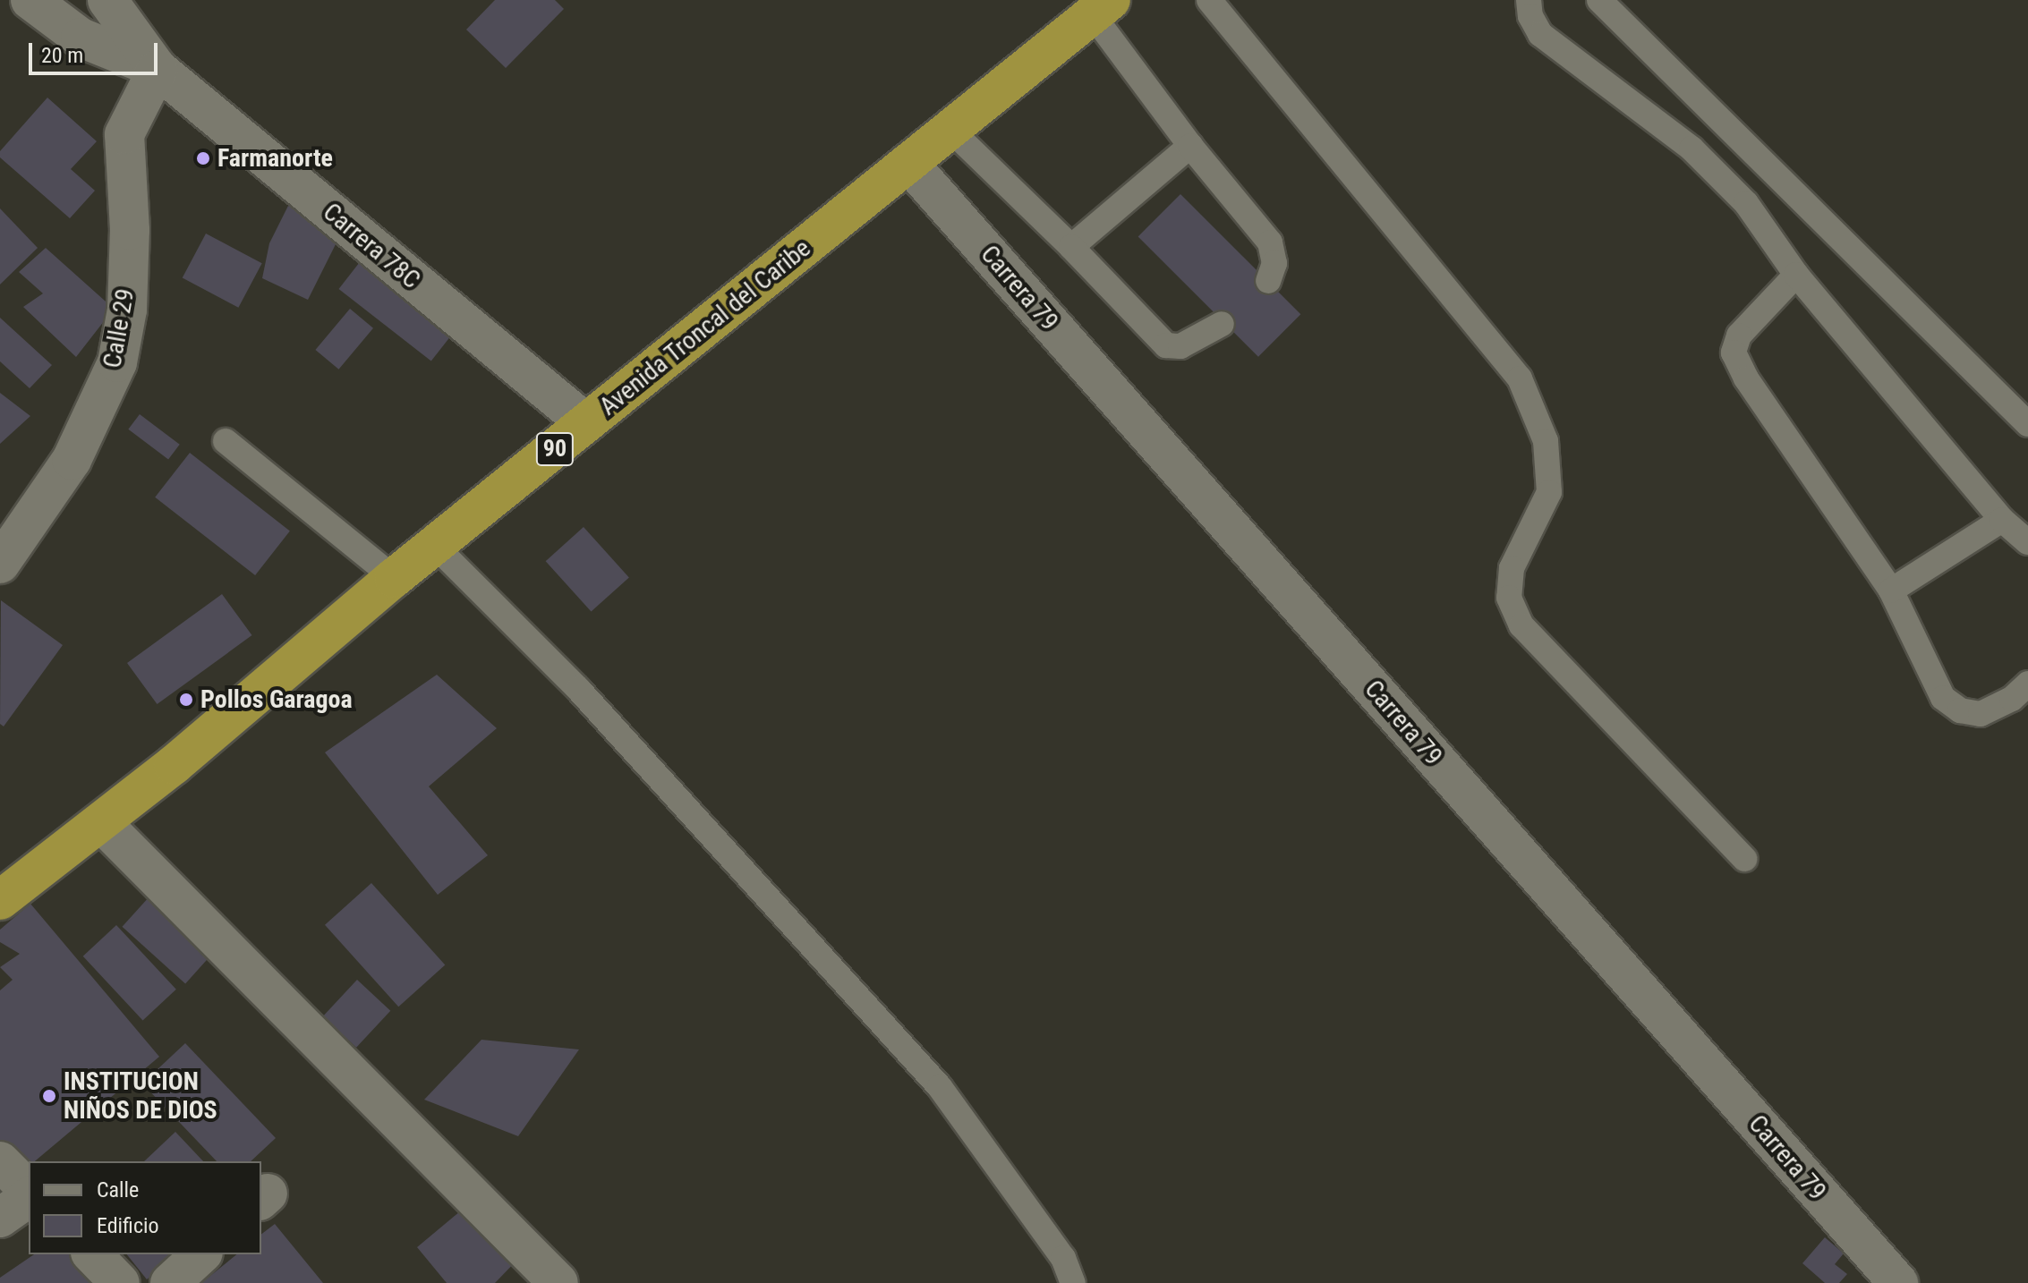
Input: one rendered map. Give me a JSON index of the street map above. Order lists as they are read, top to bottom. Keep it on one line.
{"streets":{"highway":["Avenida Troncal del Caribe","90"],"street":["Carrera 78C","Carrera 79","Calle 29"]},"crossings":[["Carrera 78C","Avenida Troncal del Caribe"],["Carrera 78C","Calle 29"],["Carrera 79","Avenida Troncal del Caribe"]],"places":["Farmanorte","Pollos Garagoa","INSTITUCION NIÑOS DE DIOS"],"legend":["Calle","Edificio"],"scale_bar":"20 m"}
